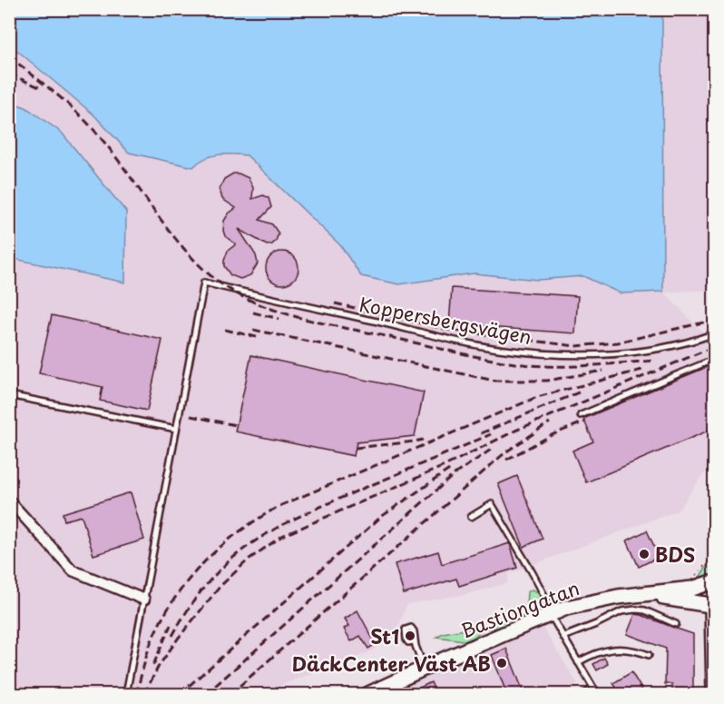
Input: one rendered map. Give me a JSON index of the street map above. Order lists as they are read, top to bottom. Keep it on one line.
{"streets":{"main road":["Bastiongatan"],"lane":["Koppersbergsvägen"]},"places":["BDS","St1","DäckCenter Väst AB"]}
